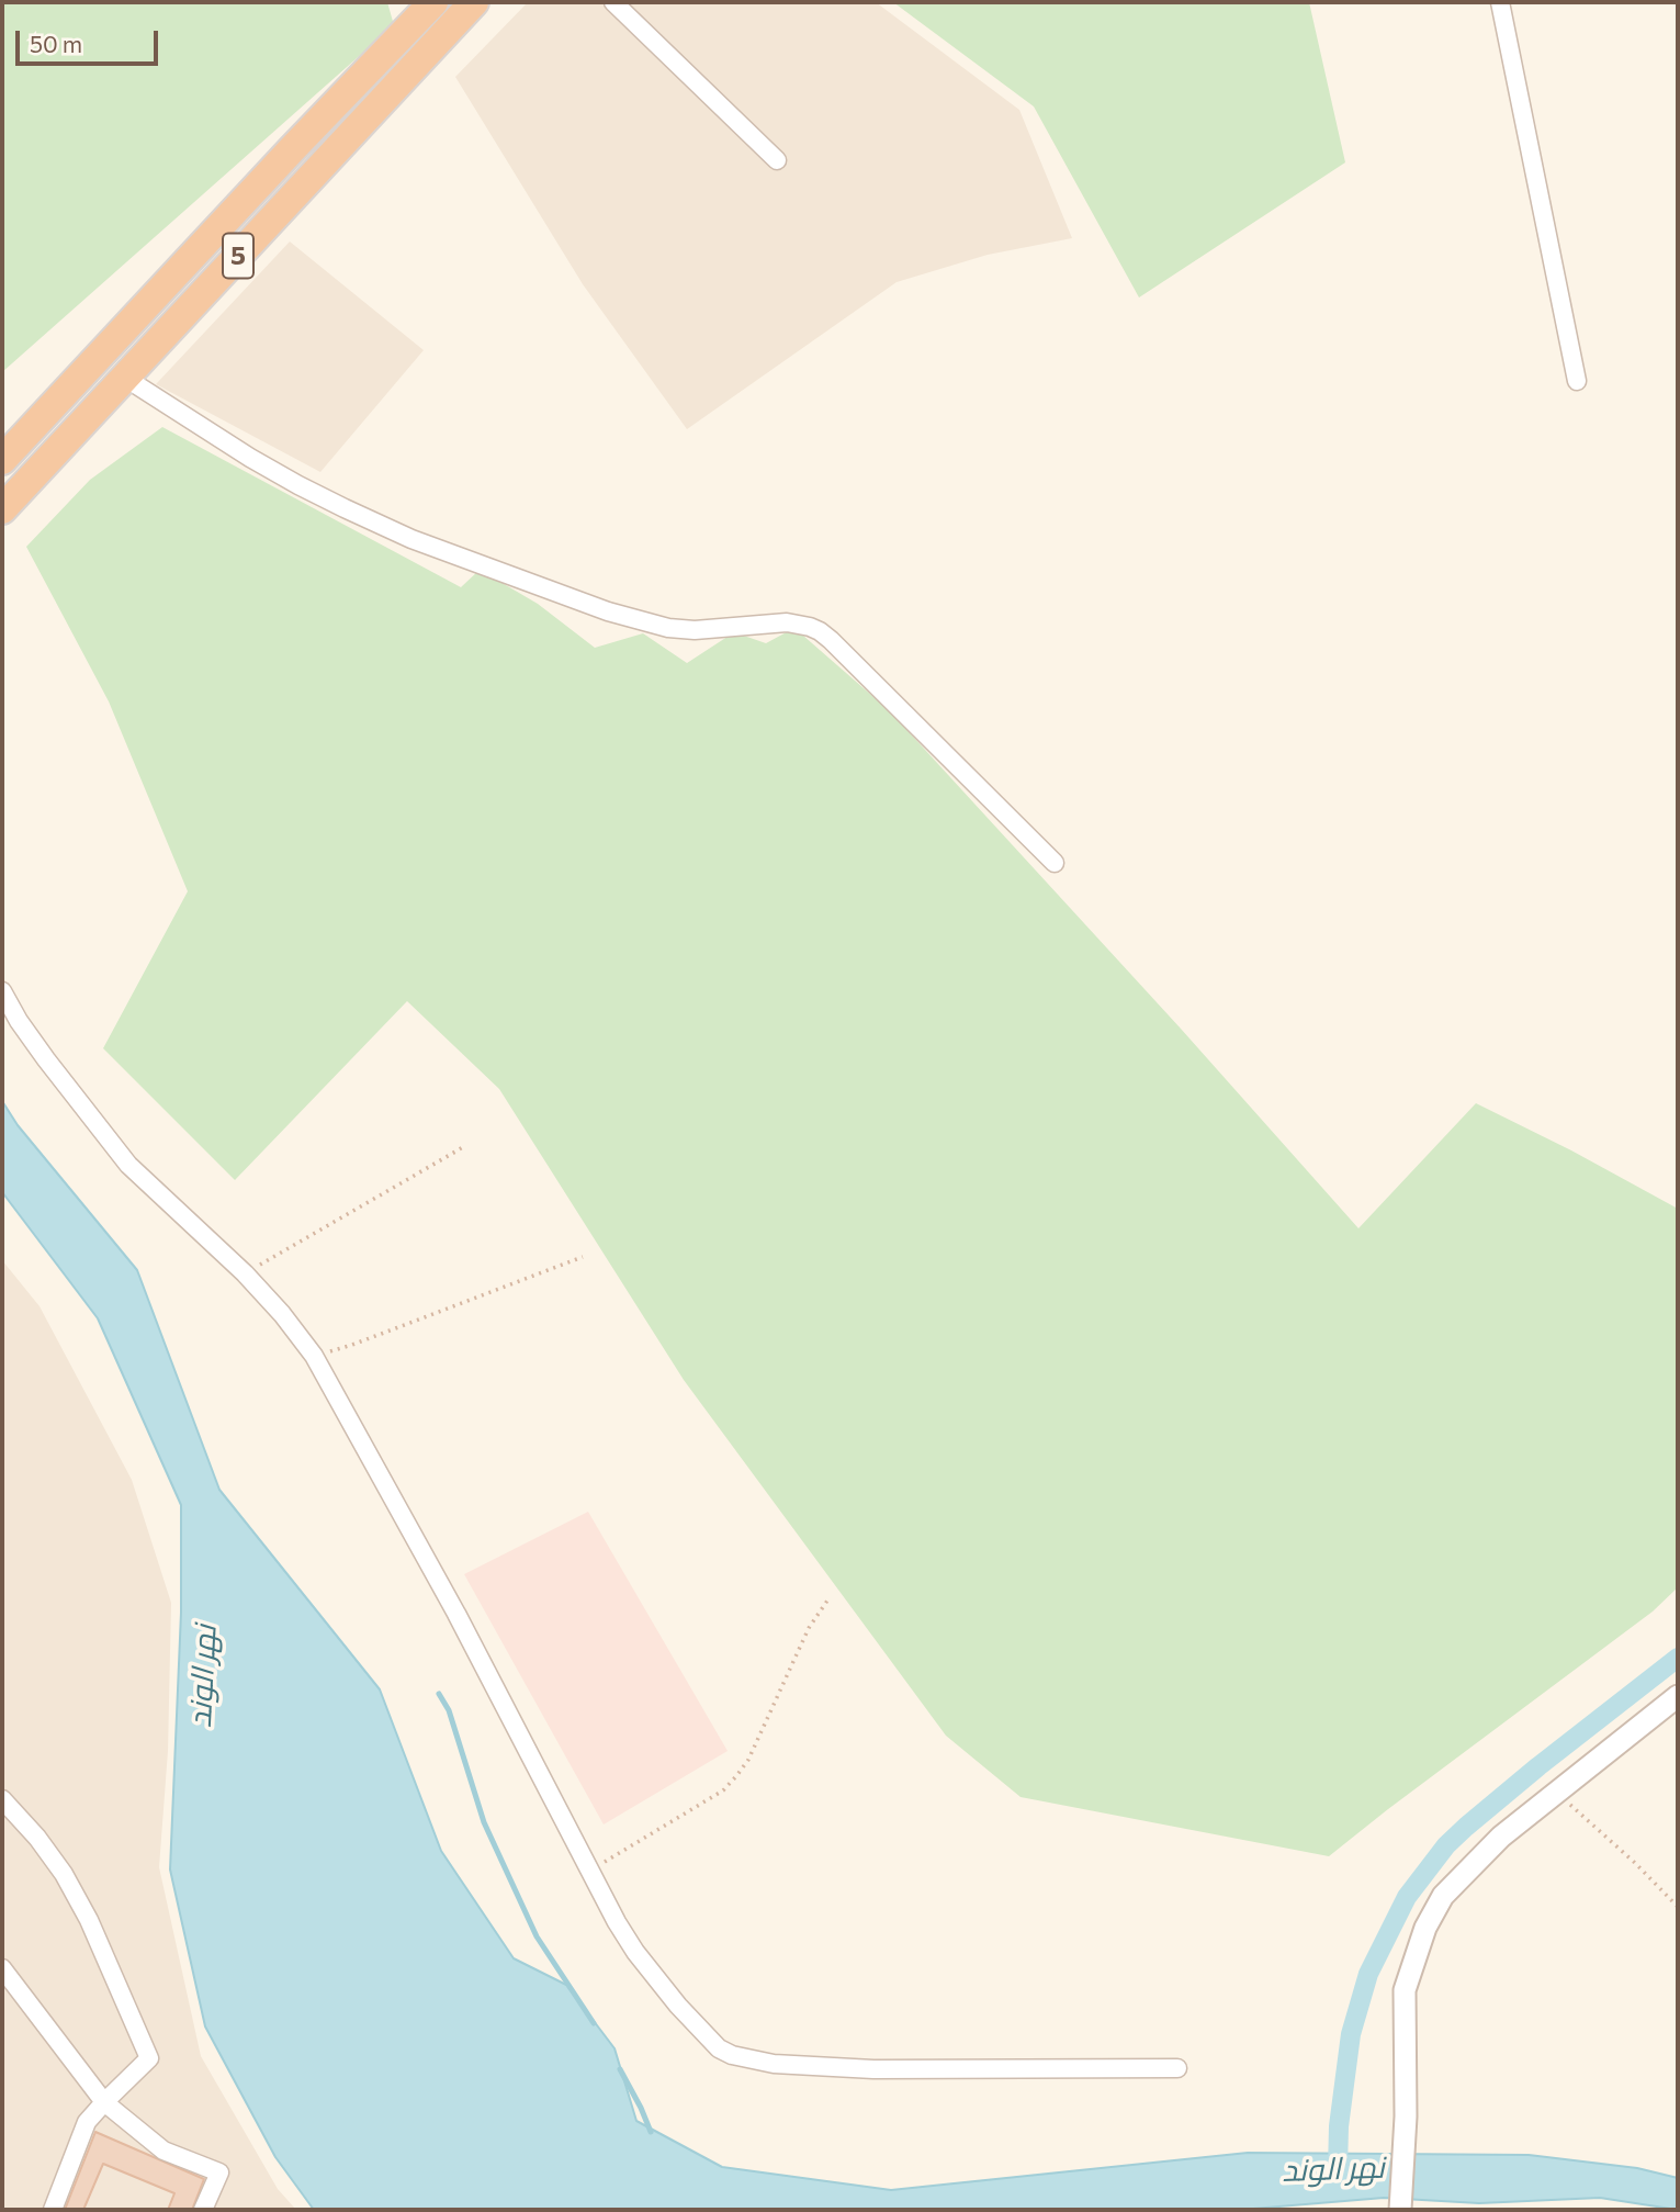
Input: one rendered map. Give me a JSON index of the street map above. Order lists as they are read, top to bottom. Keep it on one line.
{"streets":{"highway":["5"]},"water":["نهر الوند"],"scale_bar":"50 m"}
